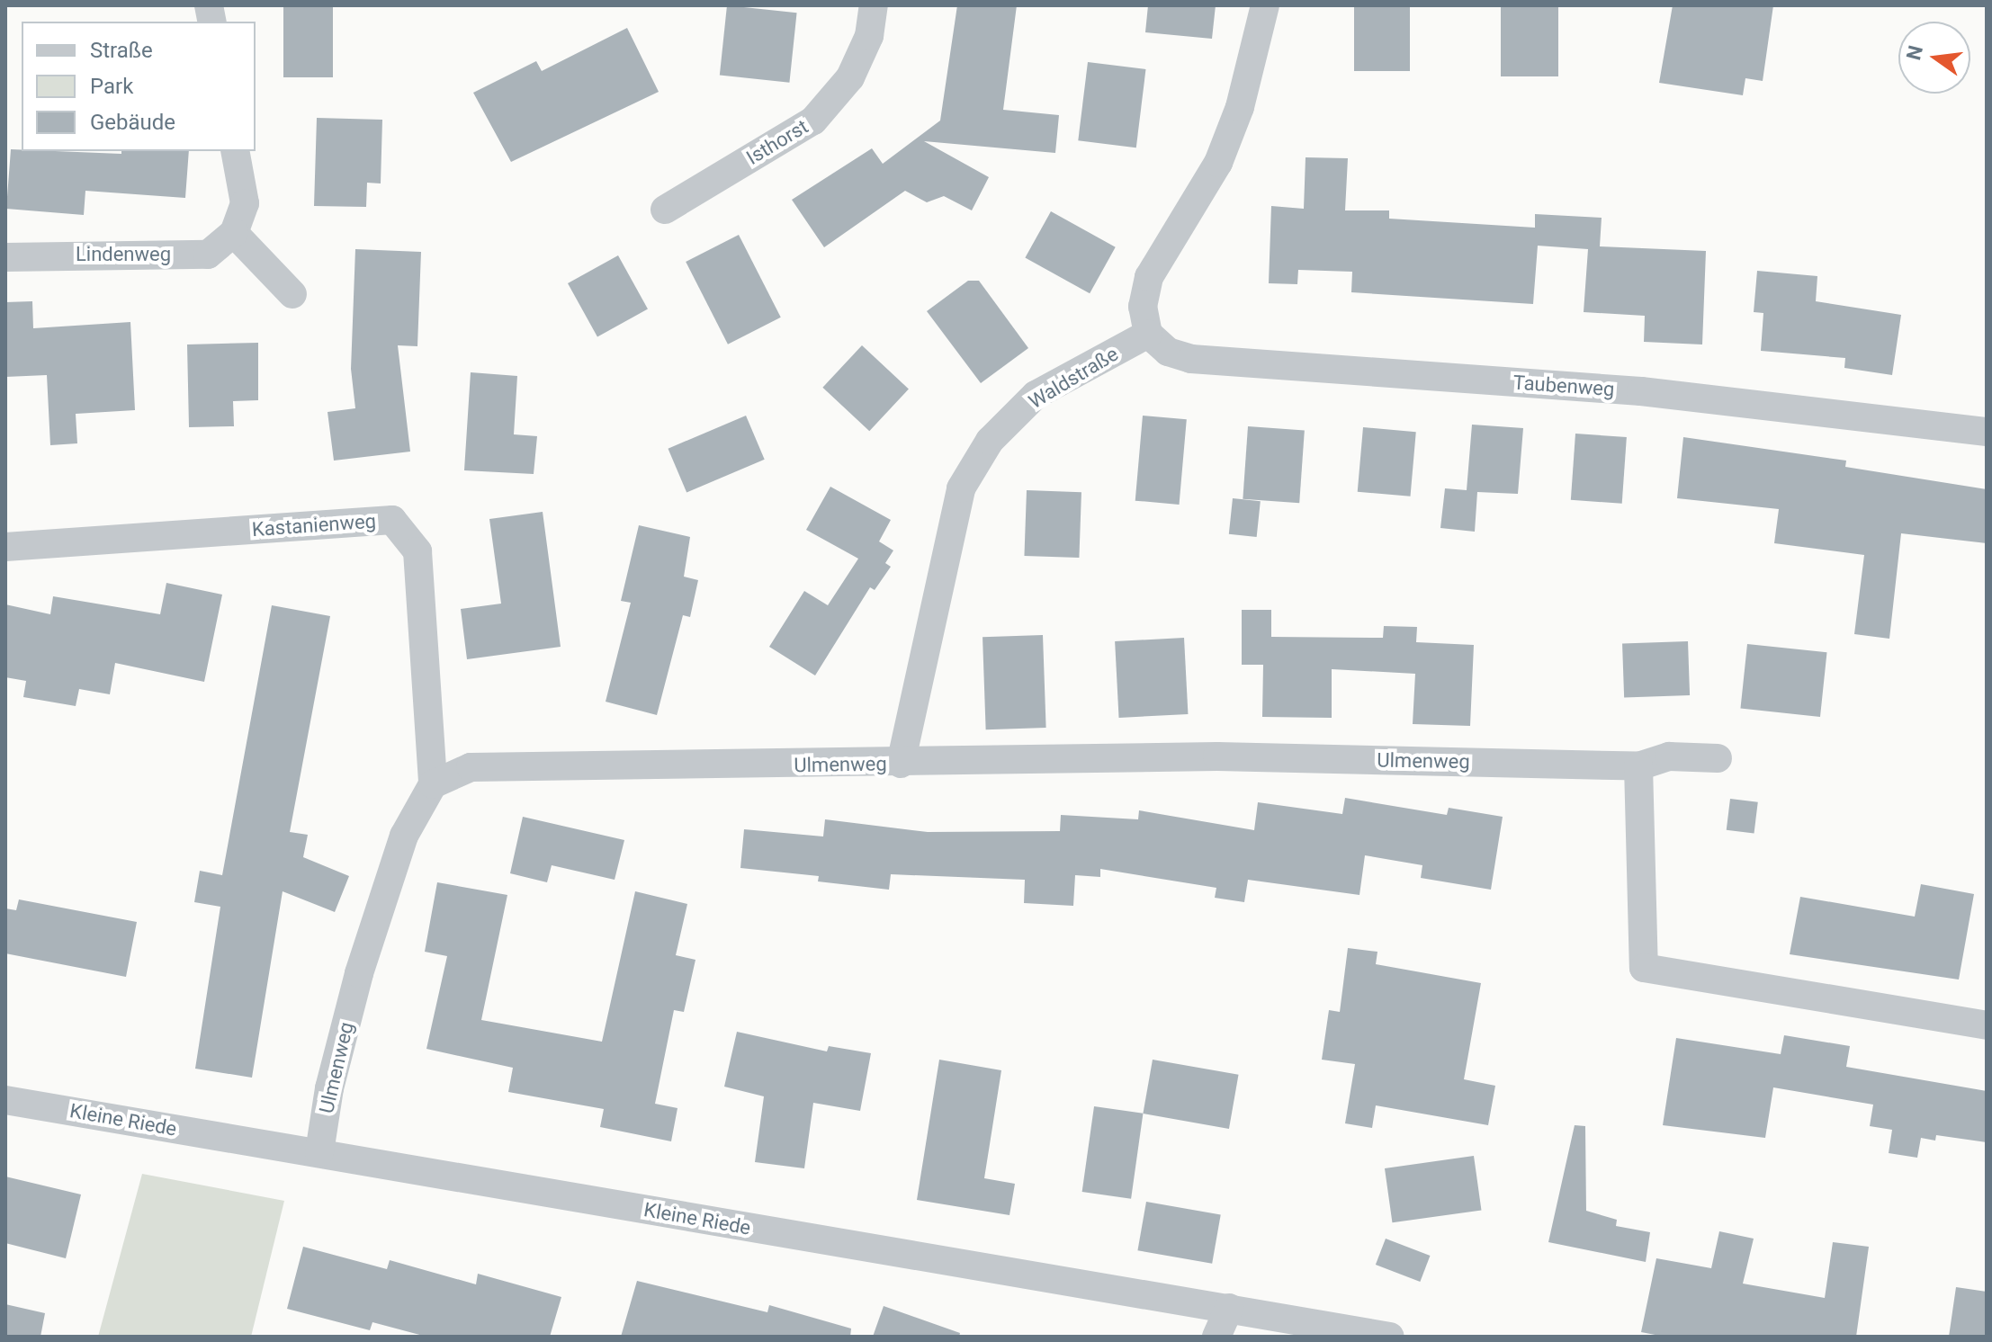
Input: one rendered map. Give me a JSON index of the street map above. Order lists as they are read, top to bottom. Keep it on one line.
{"streets":{"street":["Isthorst","Lindenweg","Waldstraße","Taubenweg","Kastanienweg","Ulmenweg","Kleine Riede"]},"crossings":[["Waldstraße","Taubenweg"],["Waldstraße","Ulmenweg"],["Kastanienweg","Ulmenweg"],["Ulmenweg","Kleine Riede"]],"legend":["Straße","Park","Gebäude"],"north":"left"}
